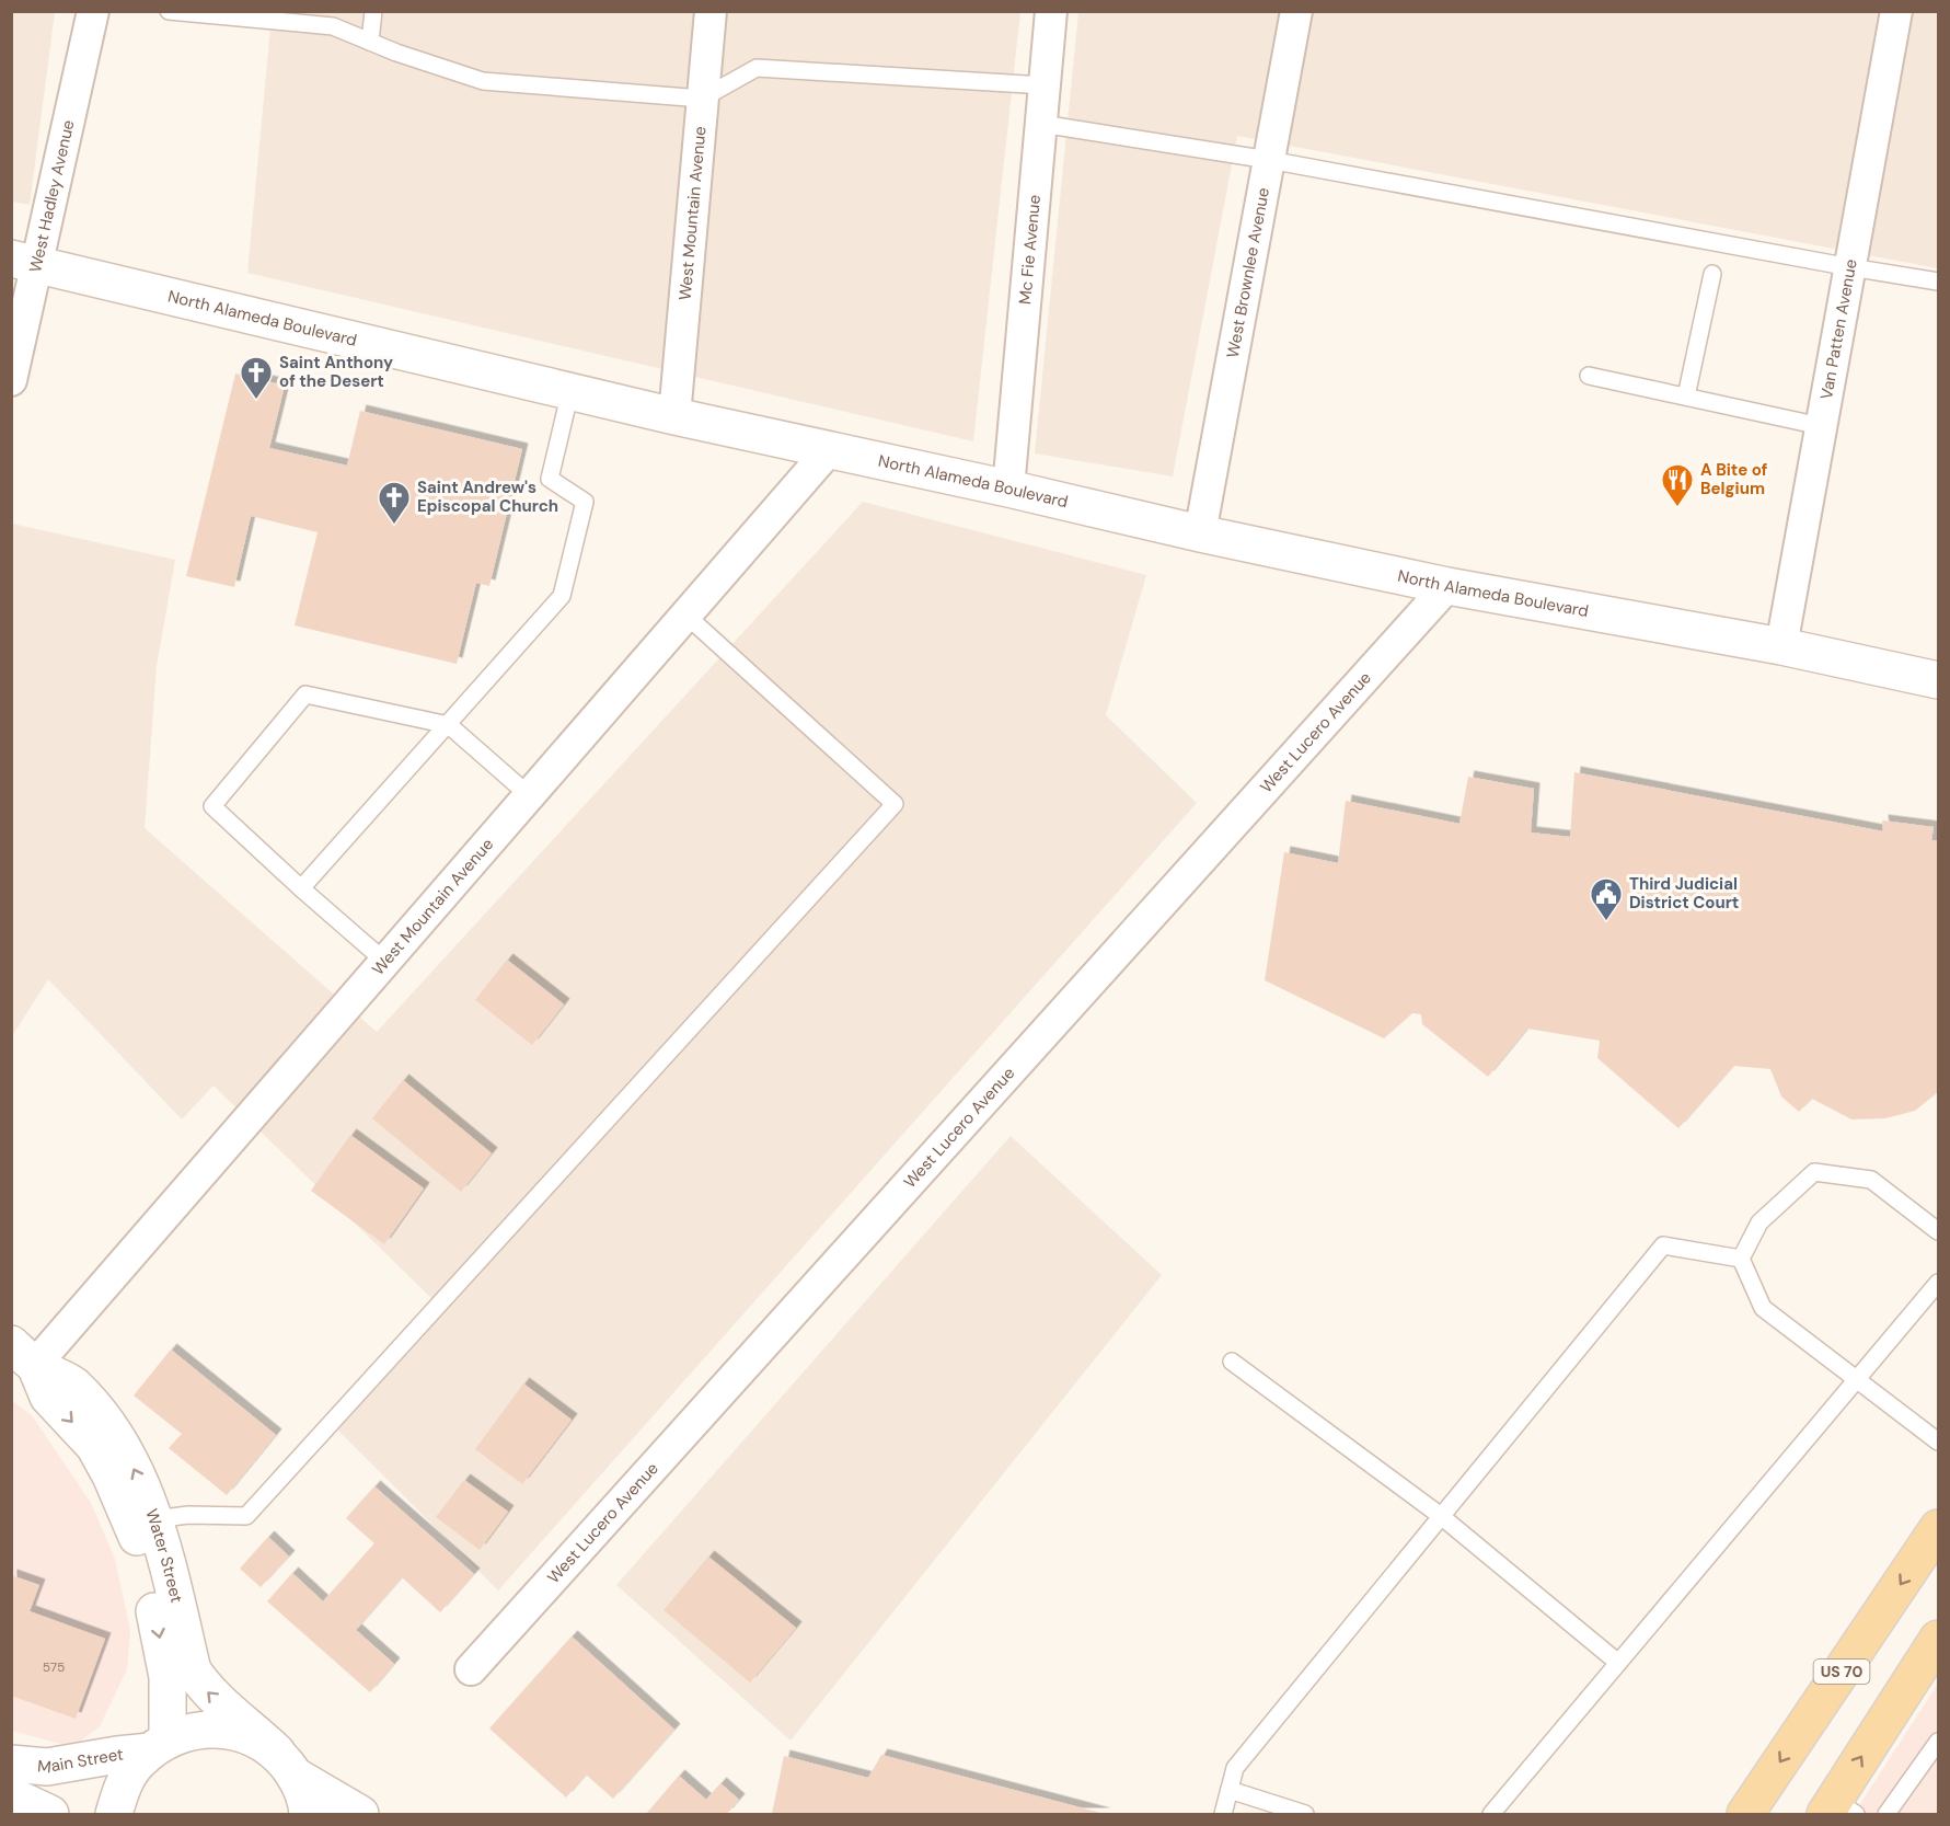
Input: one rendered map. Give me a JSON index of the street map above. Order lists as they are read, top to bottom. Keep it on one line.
{"streets":{"main road":["North Alameda Boulevard","Water Street","US 70","Main Street"],"street":["West Hadley Avenue","West Mountain Avenue","Mc Fie Avenue","West Brownlee Avenue","Van Patten Avenue","West Lucero Avenue"]},"crossings":[["West Hadley Avenue","North Alameda Boulevard"],["West Mountain Avenue","North Alameda Boulevard"],["West Mountain Avenue","Water Street"],["Mc Fie Avenue","North Alameda Boulevard"],["West Brownlee Avenue","North Alameda Boulevard"],["North Alameda Boulevard","Van Patten Avenue"],["North Alameda Boulevard","West Lucero Avenue"],["Water Street","Main Street"]],"places":{"church":["Saint Anthony of the Desert","Saint Andrew's Episcopal Church"],"restaurant":["A Bite of Belgium"],"public building":["Third Judicial District Court"]},"house_numbers":["575"]}
